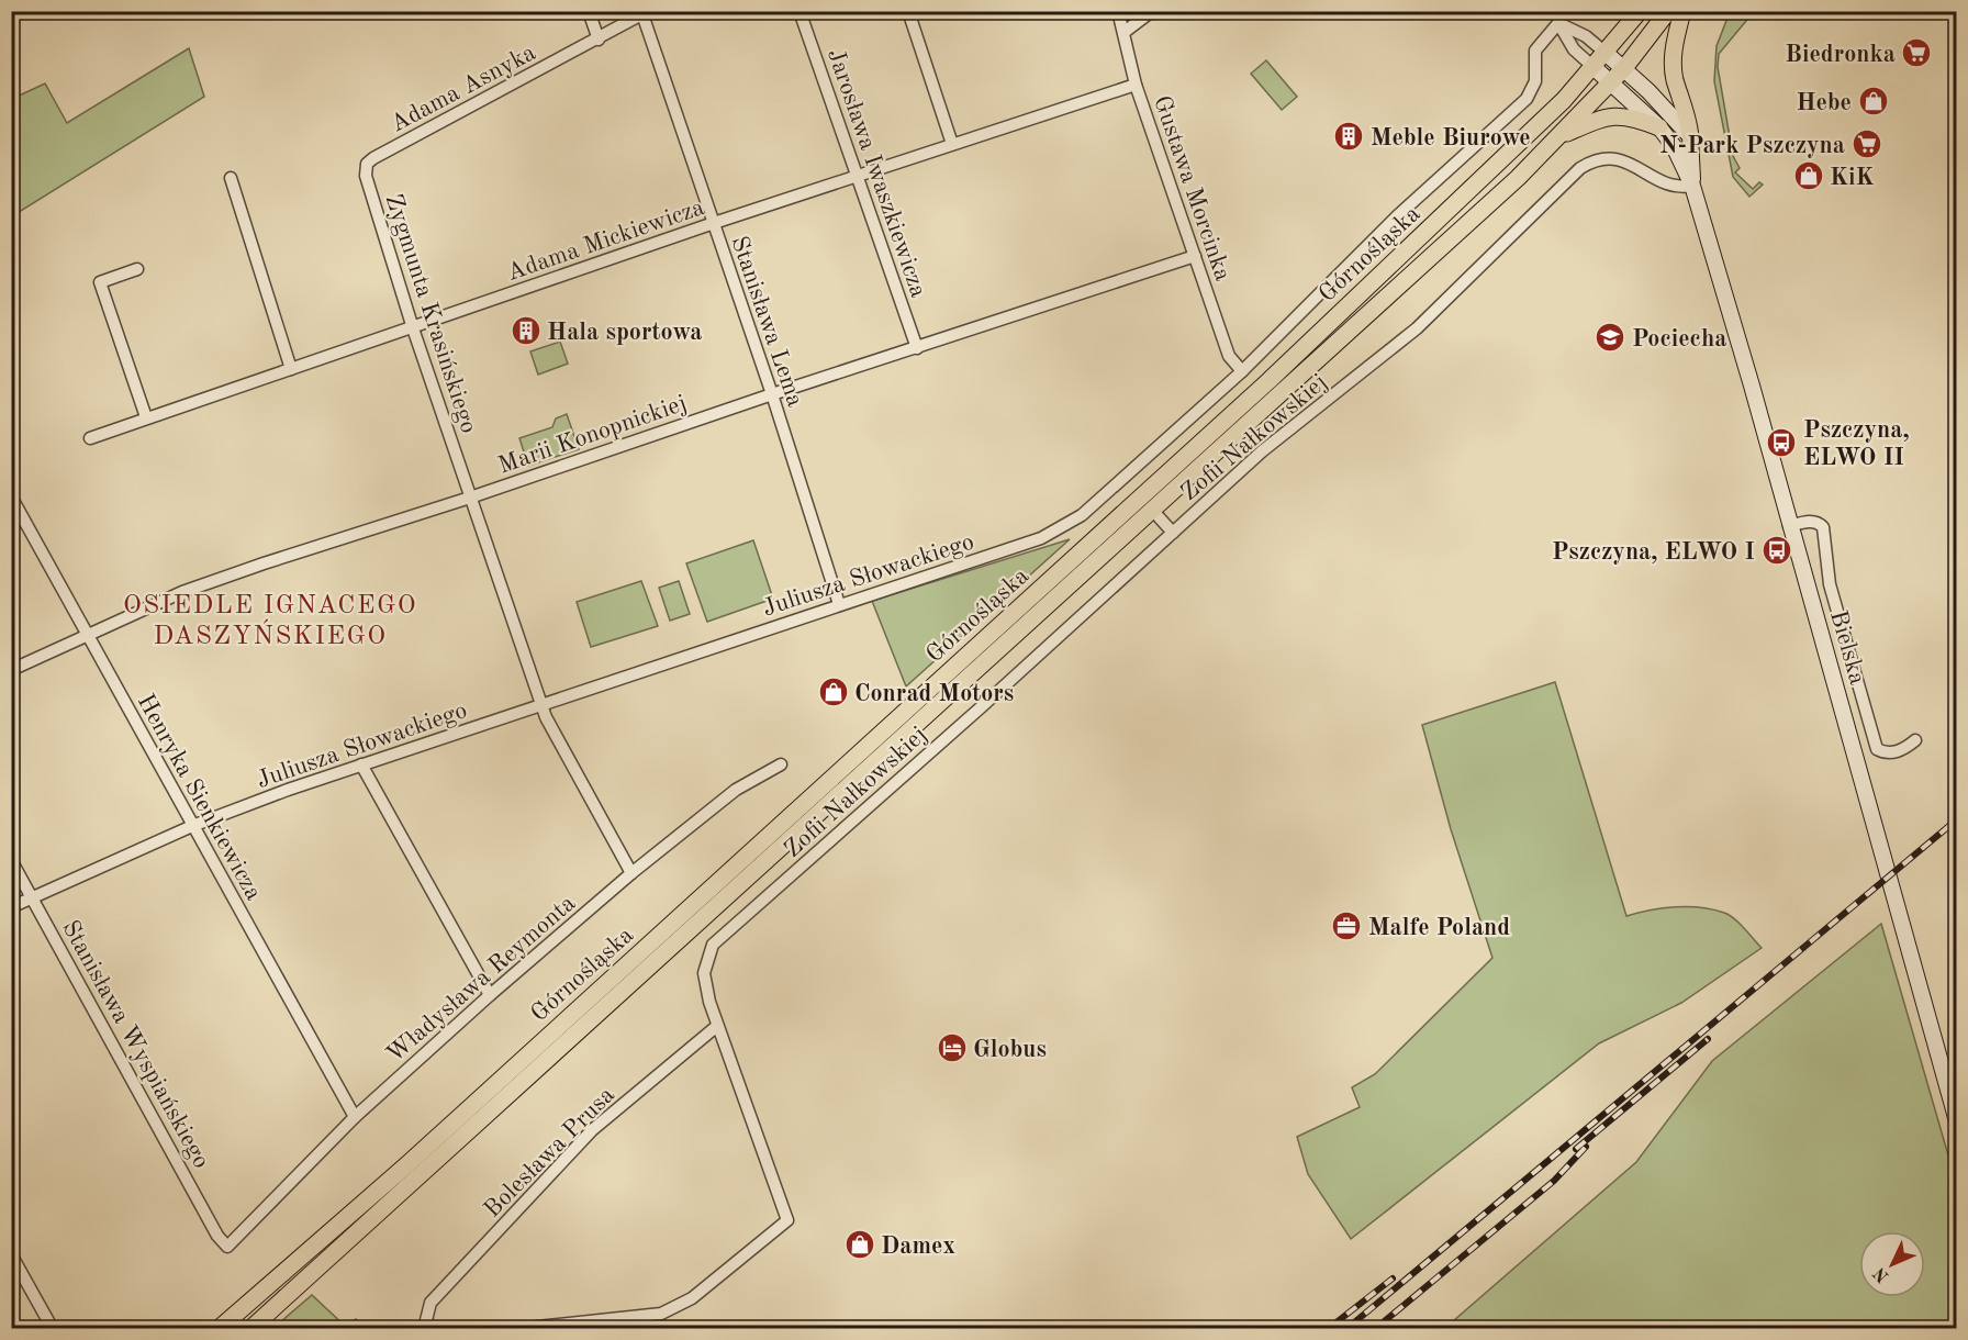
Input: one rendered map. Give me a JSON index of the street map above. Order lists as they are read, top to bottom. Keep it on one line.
{"streets":{"main road":["Górnośląska","Bielska"],"street":["Adama Asnyka","Jarosława Iwaszkiewicza","Gustawa Morcinka","Adama Mickiewicza","Zygmunta Krasińskiego","Stanisława Lema","Marii Konopnickiej","Zofii Nałkowskiej","Juliusza Słowackiego","Henryka Sienkiewicza","Władysława Reymonta","Stanisława Wyspiańskiego","Bolesława Prusa"]},"crossings":[["Adama Asnyka","Zygmunta Krasińskiego"],["Adama Asnyka","Stanisława Lema"],["Jarosława Iwaszkiewicza","Adama Mickiewicza"],["Jarosława Iwaszkiewicza","Marii Konopnickiej"],["Gustawa Morcinka","Adama Mickiewicza"],["Gustawa Morcinka","Marii Konopnickiej"],["Gustawa Morcinka","Juliusza Słowackiego"],["Adama Mickiewicza","Zygmunta Krasińskiego"],["Adama Mickiewicza","Stanisława Lema"],["Górnośląska","Bielska"],["Zygmunta Krasińskiego","Marii Konopnickiej"],["Zygmunta Krasińskiego","Juliusza Słowackiego"],["Zygmunta Krasińskiego","Władysława Reymonta"],["Stanisława Lema","Marii Konopnickiej"],["Stanisława Lema","Juliusza Słowackiego"],["Marii Konopnickiej","Henryka Sienkiewicza"],["Zofii Nałkowskiej","Bielska"],["Zofii Nałkowskiej","Bolesława Prusa"],["Juliusza Słowackiego","Henryka Sienkiewicza"],["Juliusza Słowackiego","Stanisława Wyspiańskiego"],["Henryka Sienkiewicza","Władysława Reymonta"],["Władysława Reymonta","Stanisława Wyspiańskiego"]],"districts":["OSIEDLE IGNACEGO DASZYŃSKIEGO"],"places":{"supermarket":["Biedronka","N-Park Pszczyna"],"shop":["Hebe","KiK","Conrad Motors","Damex"],"building":["Meble Biurowe","Hala sportowa"],"school or university":["Pociecha"],"bus stop":["Pszczyna, ELWO II","Pszczyna, ELWO I"],"office":["Malfe Poland"],"hotel":["Globus"]},"north":"bottom left"}
